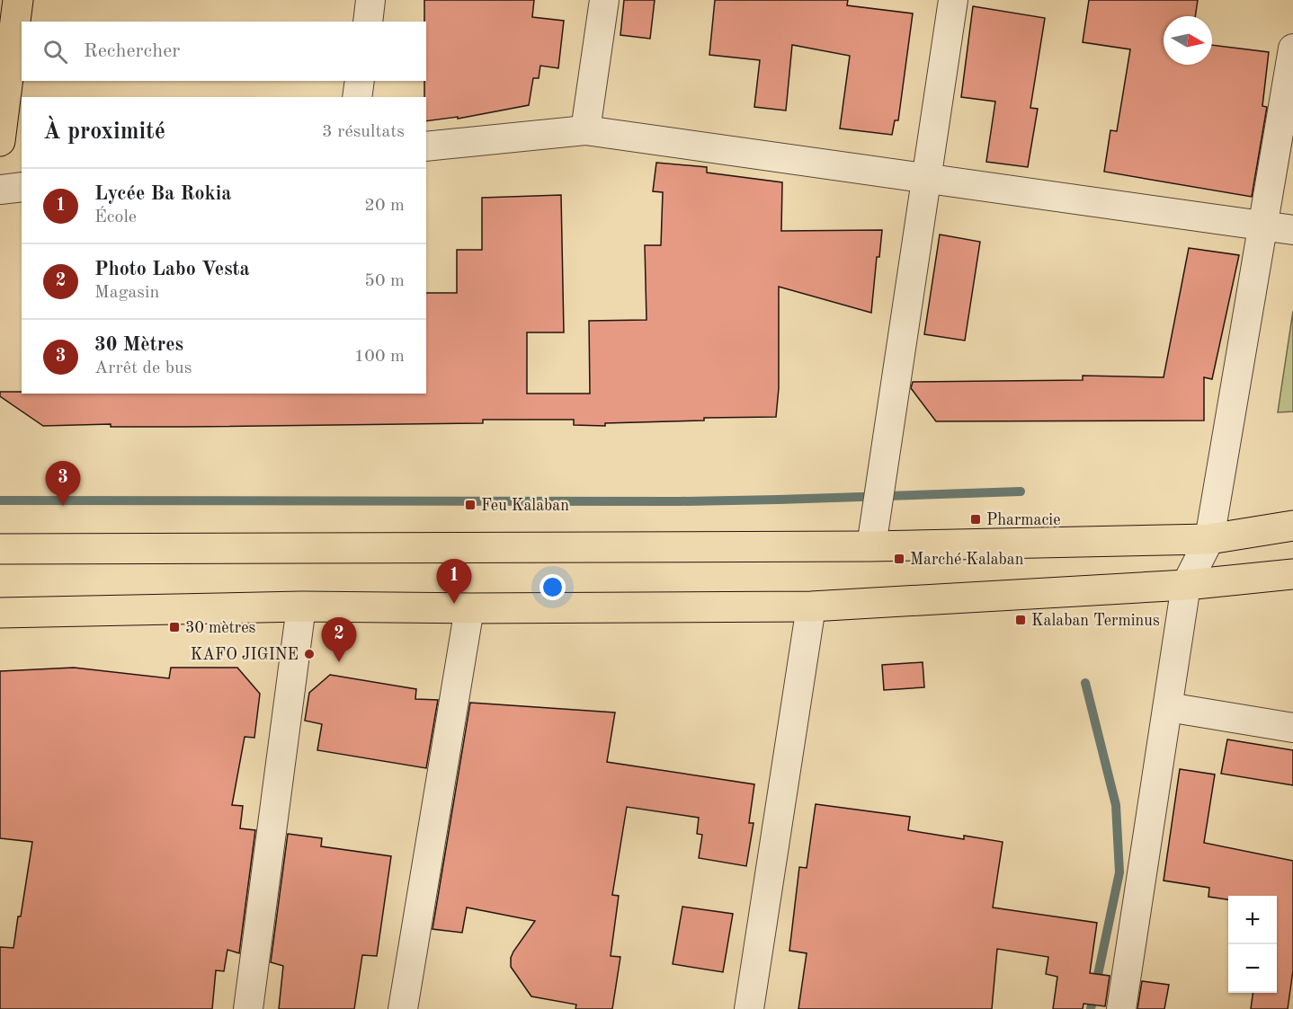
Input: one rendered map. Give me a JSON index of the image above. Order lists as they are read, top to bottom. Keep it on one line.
{"places":{"transit":["Feu Kalaban","Pharmacie","Marché Kalaban","Kalaban Terminus","30 mètres"],"other":["KAFO JIGINE"]},"north":"right","page":{"search":"Rechercher","heading":["À proximité","3 résultats"],"list":[{"mark":"1","name":"Lycée Ba Rokia","note":"École","value":"20 m"},{"mark":"2","name":"Photo Labo Vesta","note":"Magasin","value":"50 m"},{"mark":"3","name":"30 Mètres","note":"Arrêt de bus","value":"100 m"}],"pins":["3","1","2"],"map_buttons":["+","−"]}}
